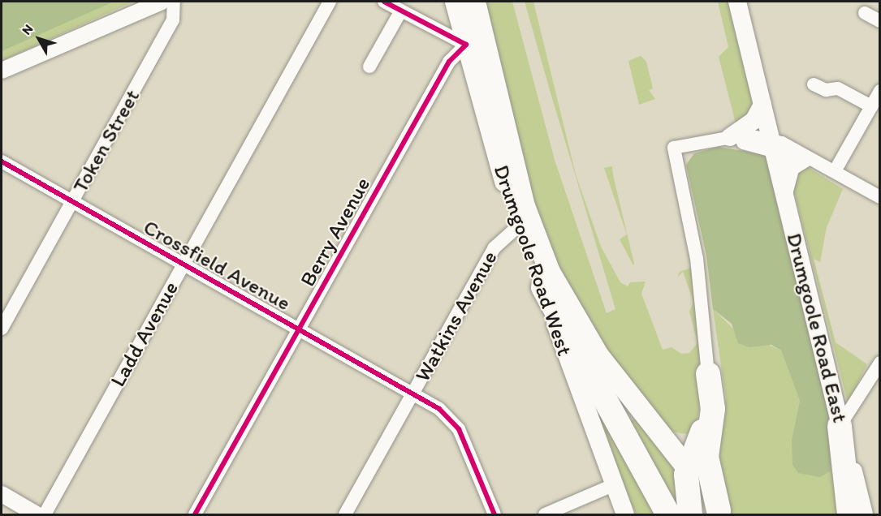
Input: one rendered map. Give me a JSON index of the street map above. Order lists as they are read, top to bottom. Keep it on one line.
{"streets":{"main road":["Drumgoole Road West","Drumgoole Road East"],"street":["Token Street","Berry Avenue","Crossfield Avenue","Watkins Avenue","Ladd Avenue"]},"crossings":[["Token Street","Crossfield Avenue"],["Berry Avenue","Drumgoole Road West"],["Berry Avenue","Crossfield Avenue"],["Drumgoole Road West","Watkins Avenue"],["Crossfield Avenue","Watkins Avenue"],["Crossfield Avenue","Ladd Avenue"]],"north":"top left"}
